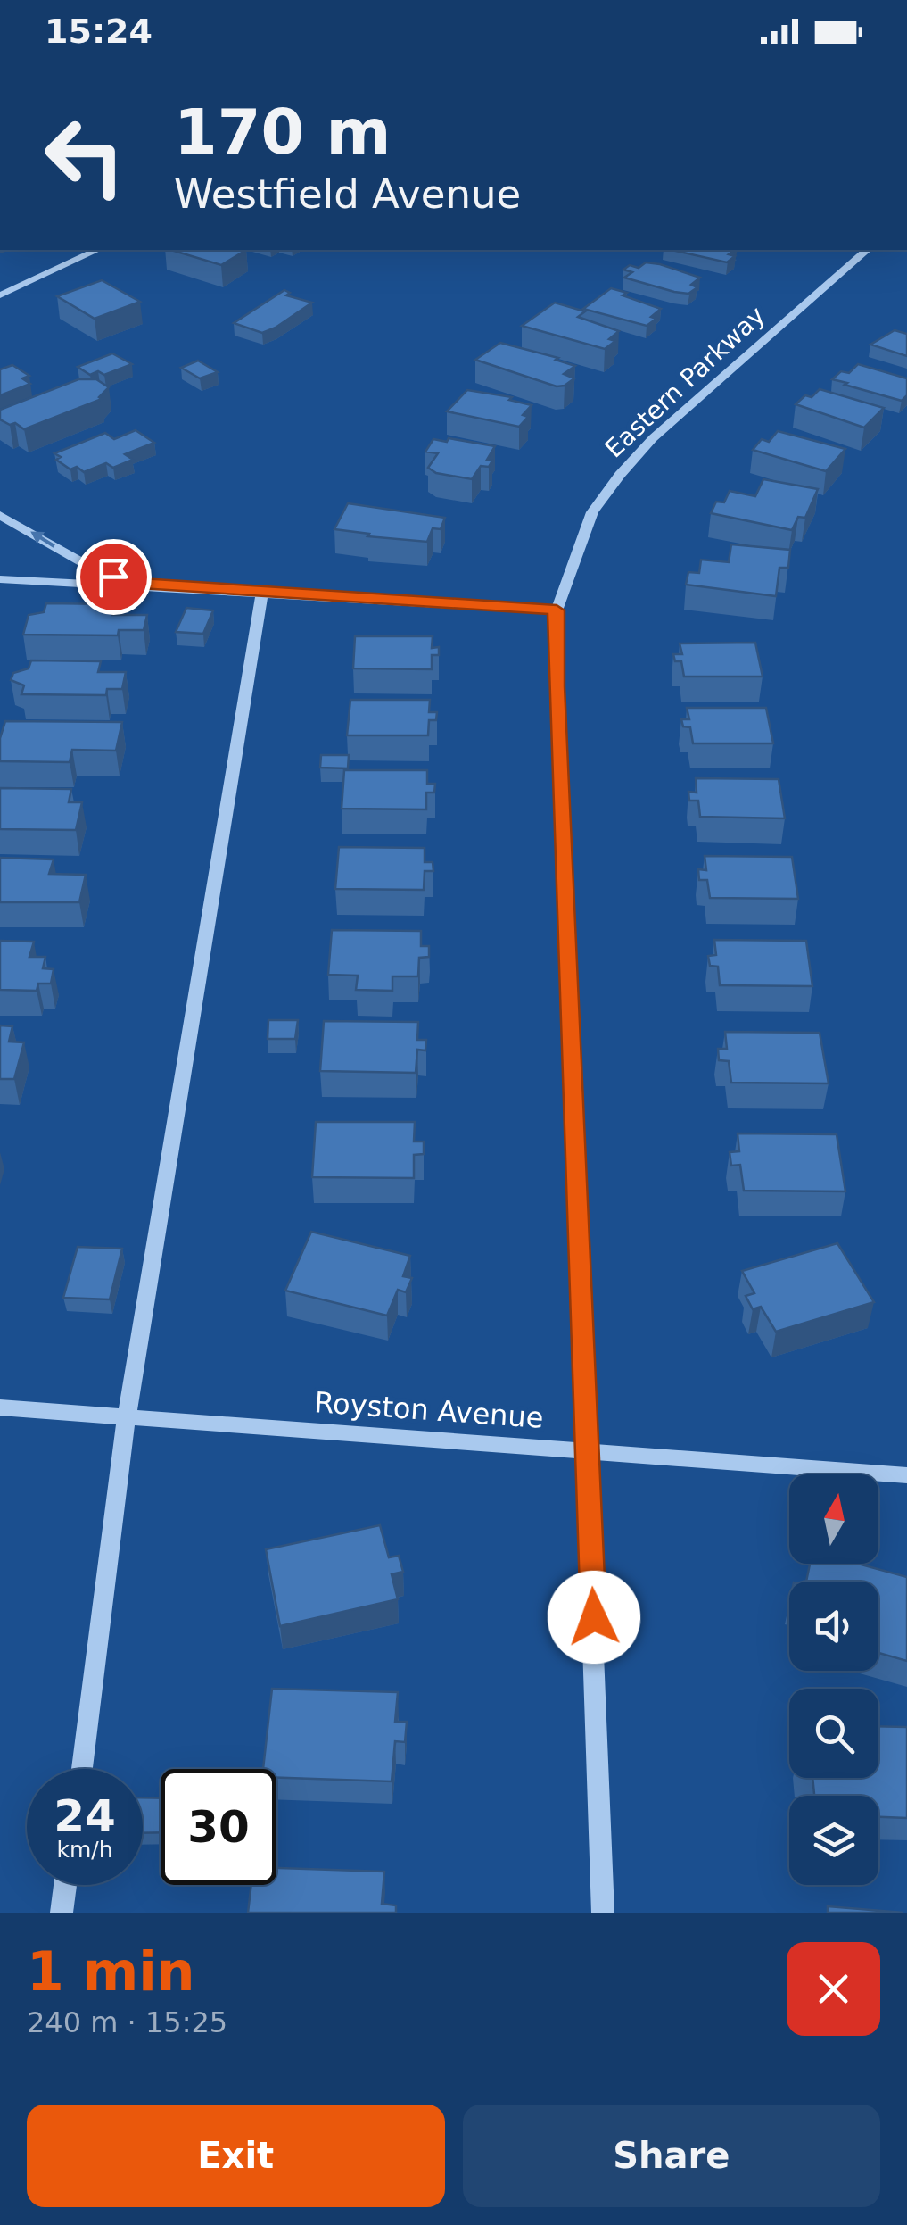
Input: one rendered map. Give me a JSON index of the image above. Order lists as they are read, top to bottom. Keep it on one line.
{"streets":{"street":["Eastern Parkway","Royston Avenue"]},"crossings":[["Eastern Parkway","Royston Avenue"]],"north":"top","page":{"status":"15:24","turn":["170 m","Westfield Avenue"],"speed":"24 km/h","limit":"30","heading":["1 min","240 m · 15:25"],"buttons":["Exit","Share"]}}
